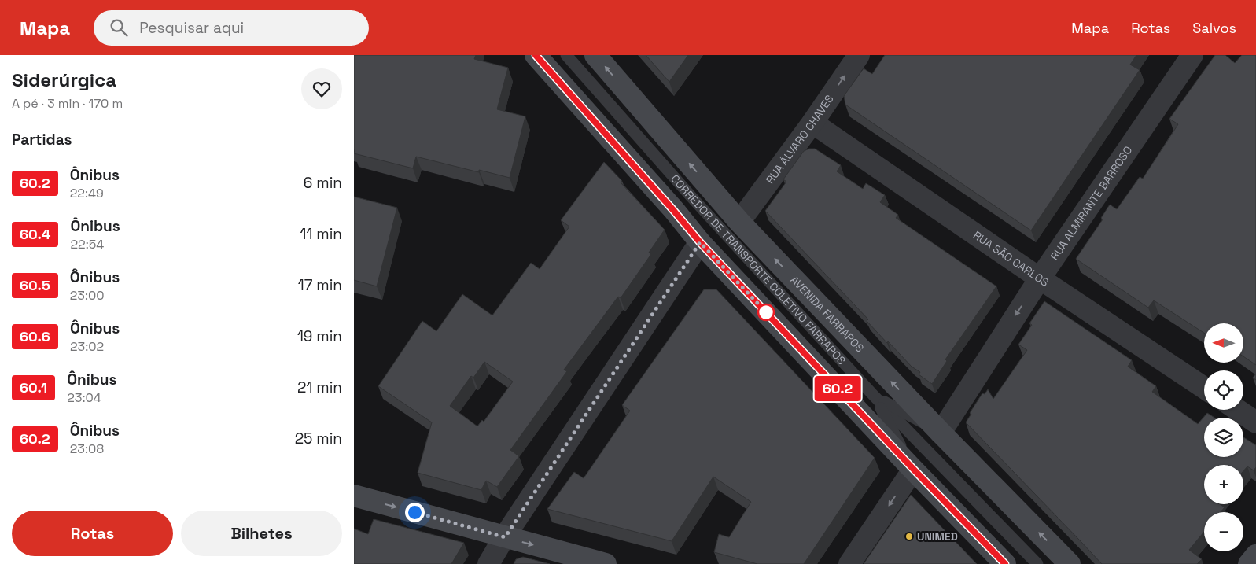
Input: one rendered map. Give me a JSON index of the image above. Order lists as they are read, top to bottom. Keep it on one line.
{"streets":{"main road":["AVENIDA FARRAPOS"],"street":["RUA ÁLVARO CHAVES","RUA ALMIRANTE BARROSO","RUA SÃO CARLOS"],"lane":["CORREDOR DE TRANSPORTE COLETIVO FARRAPOS"]},"crossings":[["RUA ÁLVARO CHAVES","RUA SÃO CARLOS"],["RUA ÁLVARO CHAVES","AVENIDA FARRAPOS"],["RUA ALMIRANTE BARROSO","RUA SÃO CARLOS"],["RUA ALMIRANTE BARROSO","AVENIDA FARRAPOS"]],"one_way":["RUA ÁLVARO CHAVES","RUA ALMIRANTE BARROSO"],"places":["UNIMED"],"lines":["bus line 60.2"],"north":"left","page":{"header":"Mapa","search":"Pesquisar aqui","nav":["Mapa","Rotas","Salvos"],"heading":[["Siderúrgica","A pé · 3 min · 170 m"],"Partidas"],"on_map":"60.2","list":[{"mark":"60.2","name":"Ônibus","note":"22:49","value":"6 min"},{"mark":"60.4","name":"Ônibus","note":"22:54","value":"11 min"},{"mark":"60.5","name":"Ônibus","note":"23:00","value":"17 min"},{"mark":"60.6","name":"Ônibus","note":"23:02","value":"19 min"},{"mark":"60.1","name":"Ônibus","note":"23:04","value":"21 min"},{"mark":"60.2","name":"Ônibus","note":"23:08","value":"25 min"}],"map_buttons":["+","−"],"buttons":["Rotas","Bilhetes"]}}
